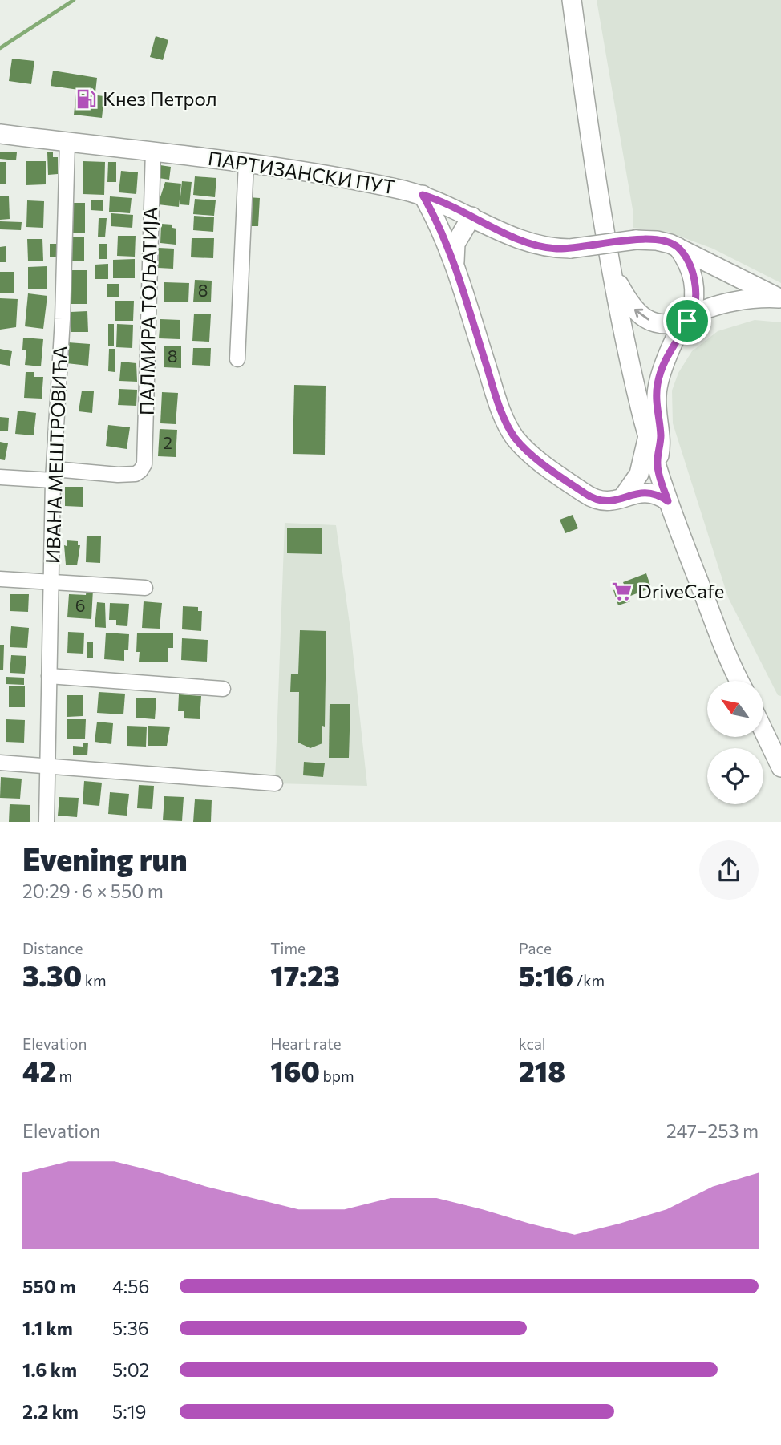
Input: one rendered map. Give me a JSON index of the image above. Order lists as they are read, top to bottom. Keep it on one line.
{"streets":{"main road":["ПАРТИЗАНСКИ ПУТ"],"street":["ПАЛМИРА ТОЉАТИЈА","ИВАНА МЕШТРОВИЋА"]},"crossings":[["ПАРТИЗАНСКИ ПУТ","ПАЛМИРА ТОЉАТИЈА"],["ПАРТИЗАНСКИ ПУТ","ИВАНА МЕШТРОВИЋА"],["ПАЛМИРА ТОЉАТИЈА","ИВАНА МЕШТРОВИЋА"]],"places":{"fuel station":["Кнез Петрол"],"supermarket":["DriveCafe"]},"house_numbers":["8","8","2","6"],"north":"top left","page":{"heading":["Evening run","20:29 · 6 × 550 m"],"stats":[["Distance","3.30 km"],["Time","17:23"],["Pace","5:16 /km"],["Elevation","42 m"],["Heart rate","160 bpm"],["kcal","218"]],"chart":["Elevation","247–253 m"],"list":[{"name":"550 m","note":"4:56"},{"name":"1.1 km","note":"5:36"},{"name":"1.6 km","note":"5:02"},{"name":"2.2 km","note":"5:19"}]}}
